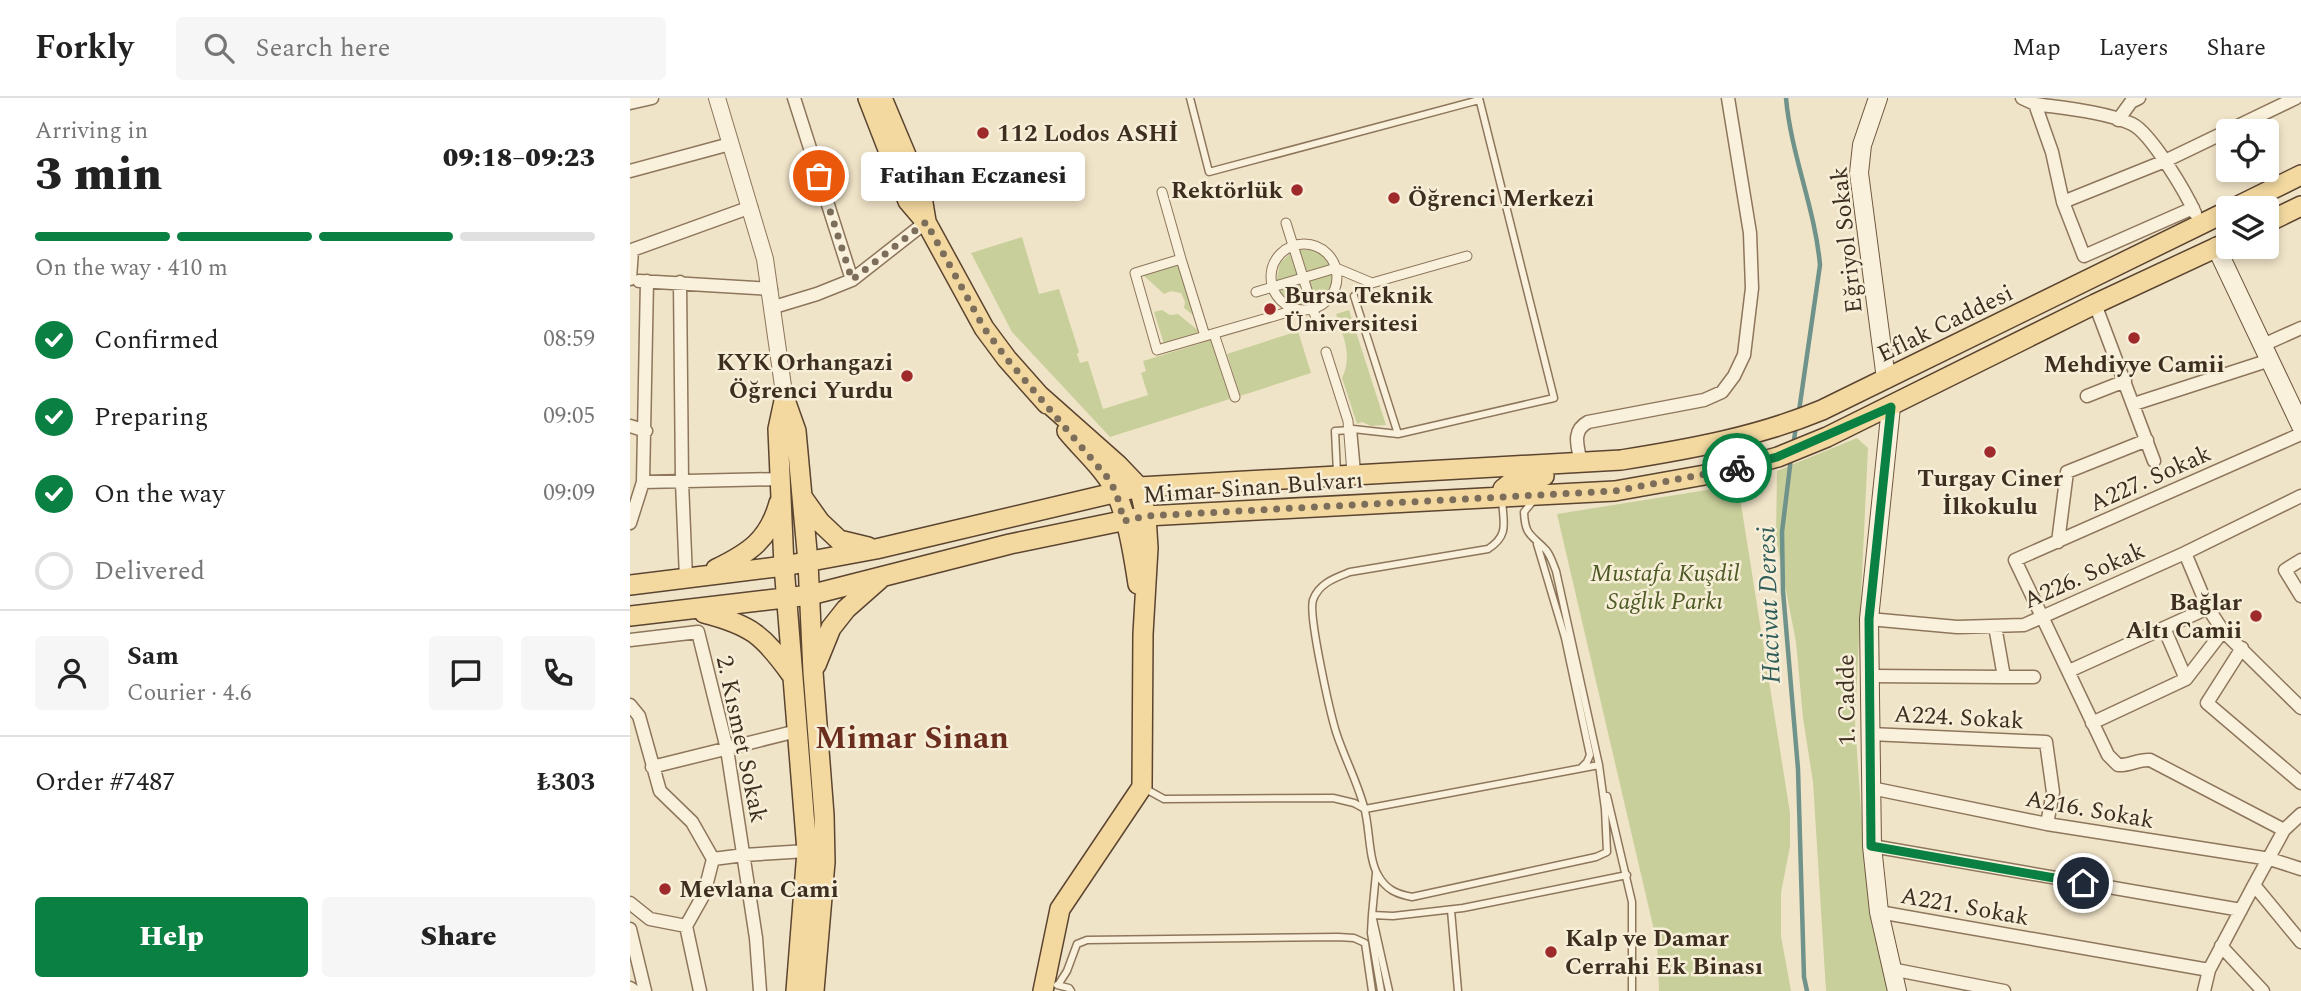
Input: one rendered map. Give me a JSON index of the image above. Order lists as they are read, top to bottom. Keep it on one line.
{"streets":{"main road":["Eğriyol Sokak","Eflak Caddesi","Mimar Sinan Bulvarı","1. Cadde"],"street":["A227. Sokak","A226. Sokak","A224. Sokak","2. Kısmet Sokak","A216. Sokak","A221. Sokak"]},"crossings":[["Eğriyol Sokak","Eflak Caddesi"],["Eflak Caddesi","Mimar Sinan Bulvarı"],["Eflak Caddesi","1. Cadde"],["A227. Sokak","A226. Sokak"],["A226. Sokak","1. Cadde"],["1. Cadde","A224. Sokak"],["1. Cadde","A216. Sokak"],["1. Cadde","A221. Sokak"],["A224. Sokak","A216. Sokak"]],"districts":["Mimar Sinan"],"water":["Hacivat Deresi"],"parks":["Mustafa Kuşdil Sağlık Parkı"],"places":["112 Lodos ASHİ","Fatihan Eczanesi","Rektörlük","Öğrenci Merkezi","Bursa Teknik Üniversitesi","Mehdiyye Camii","KYK Orhangazi Öğrenci Yurdu","Turgay Ciner İlkokulu","Bağlar Altı Camii","Mevlana Cami","Kalp ve Damar Cerrahi Ek Binası"],"page":{"header":"Forkly","search":"Search here","nav":["Map","Layers","Share"],"heading":["3 min","Arriving in","09:18–09:23"],"panel":["Sam","Courier · 4.6","Order #7487","₺303"],"bubble":"Fatihan Eczanesi","bar":"On the way · 410 m","list":[["Confirmed","08:59"],["Preparing","09:05"],["On the way","09:09"],"Delivered"],"buttons":["Help","Share"]}}
